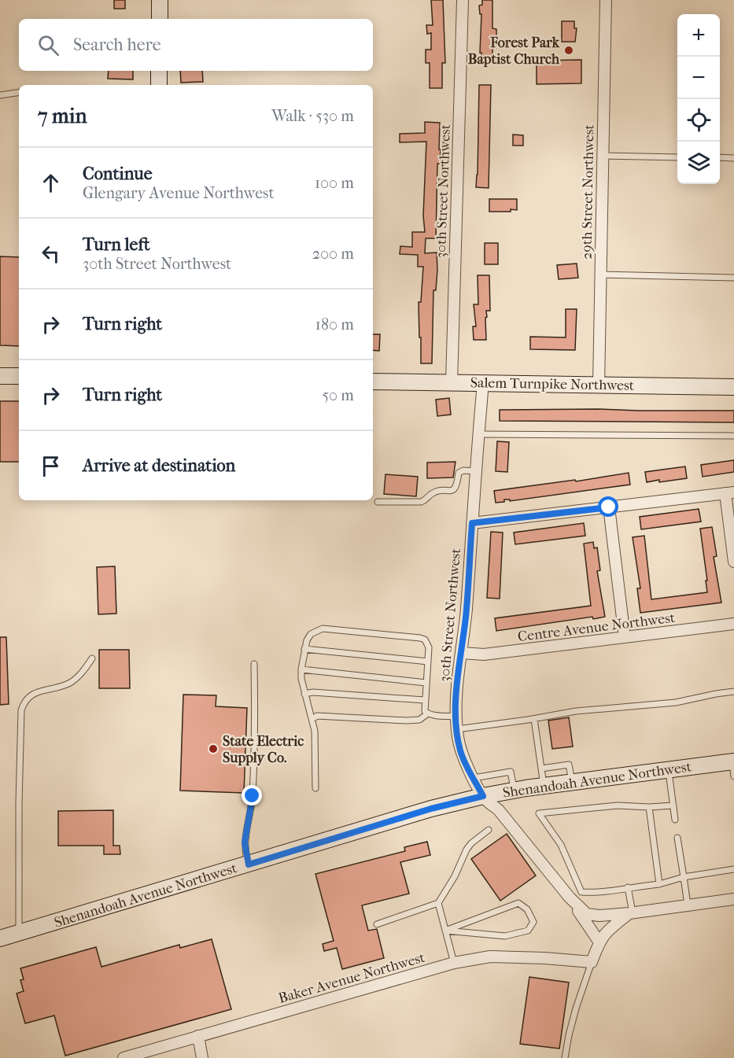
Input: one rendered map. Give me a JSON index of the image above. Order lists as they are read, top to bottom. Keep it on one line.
{"streets":{"main road":["Salem Turnpike Northwest","Shenandoah Avenue Northwest"],"street":["30th Street Northwest","29th Street Northwest","Centre Avenue Northwest","Baker Avenue Northwest"]},"crossings":[["30th Street Northwest","Salem Turnpike Northwest"],["30th Street Northwest","Centre Avenue Northwest"],["30th Street Northwest","Shenandoah Avenue Northwest"],["29th Street Northwest","Salem Turnpike Northwest"]],"places":["Forest Park Baptist Church","State Electric Supply Co."],"page":{"map_buttons":["+","−"],"search":"Search here","heading":["7 min","Walk · 530 m"],"list":[["Continue","Glengary Avenue Northwest","100 m"],["Turn left","30th Street Northwest","200 m"],["Turn right","180 m"],["Turn right","50 m"],"Arrive at destination"]}}
